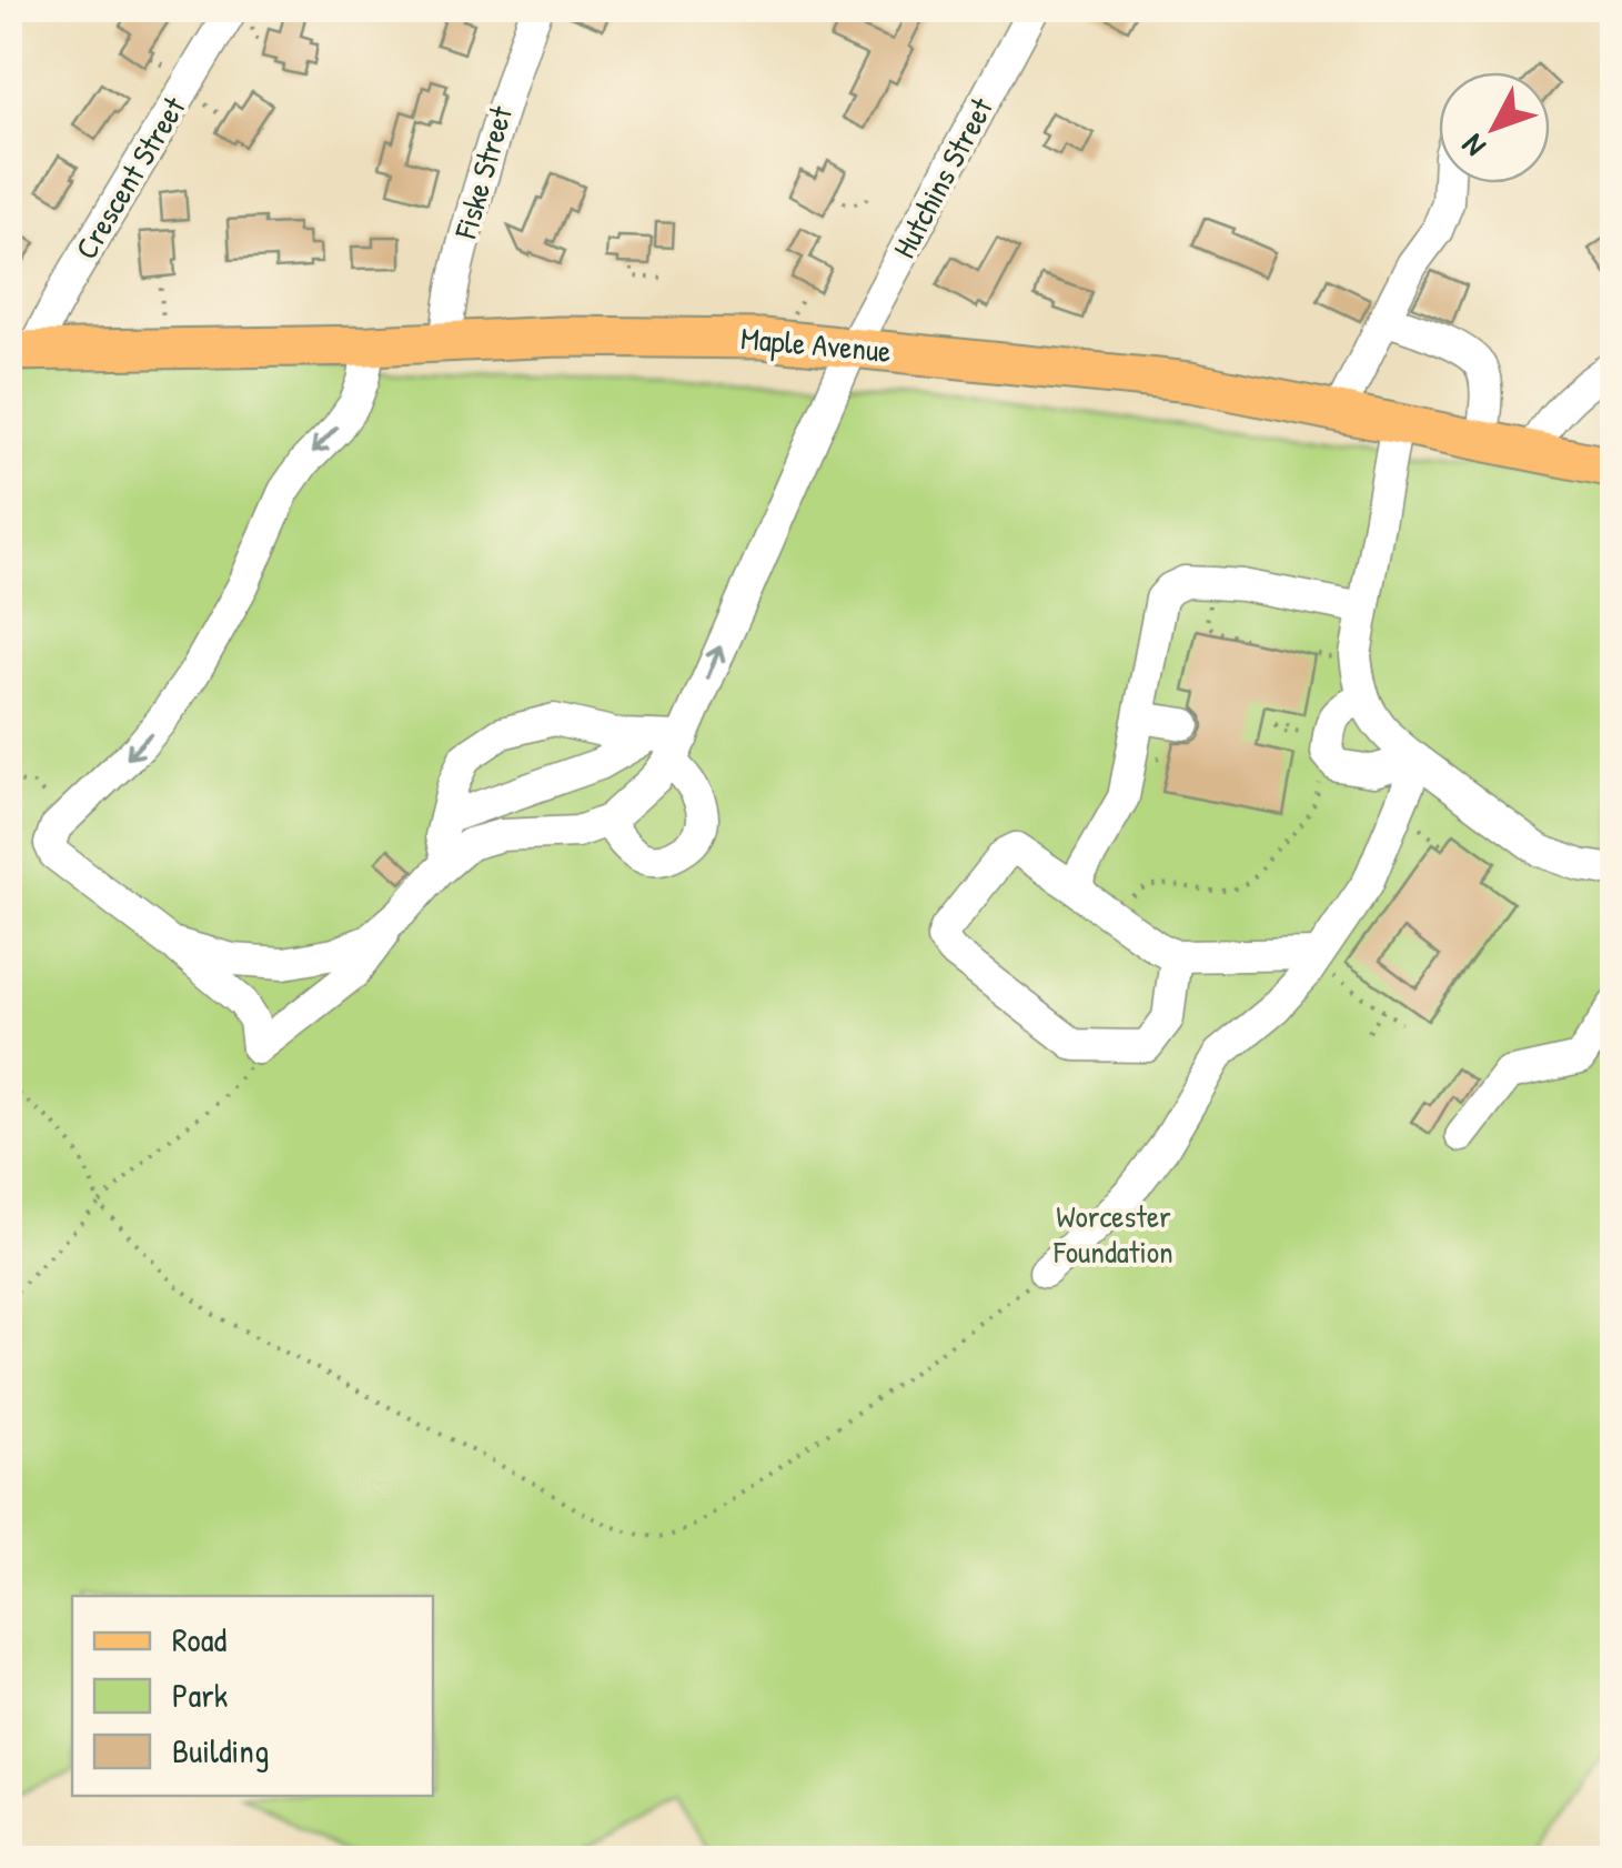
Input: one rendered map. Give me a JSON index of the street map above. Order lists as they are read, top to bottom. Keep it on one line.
{"streets":{"main road":["Maple Avenue"],"street":["Fiske Street","Crescent Street","Hutchins Street"]},"crossings":[["Fiske Street","Maple Avenue"],["Crescent Street","Maple Avenue"],["Hutchins Street","Maple Avenue"]],"one_way":["Hutchins Street"],"parks":["Worcester Foundation"],"legend":["Road","Park","Building"],"north":"bottom left"}
